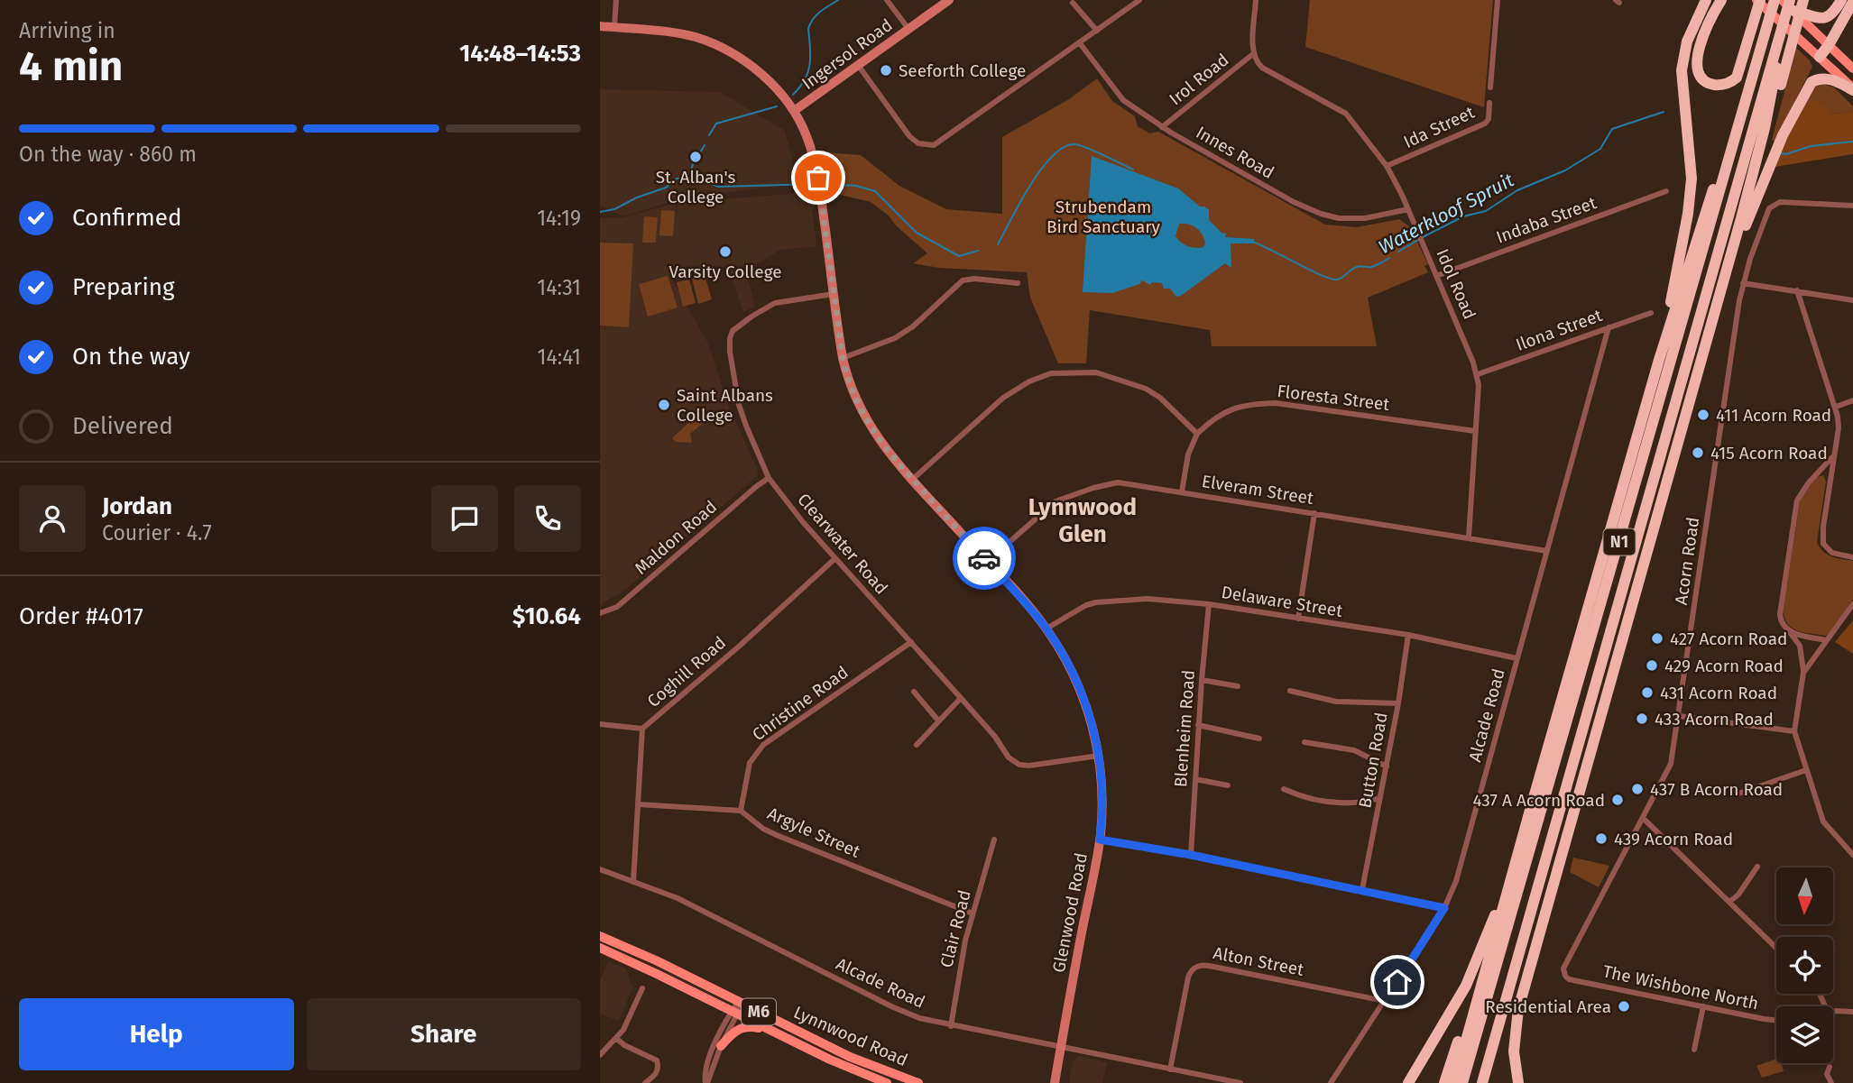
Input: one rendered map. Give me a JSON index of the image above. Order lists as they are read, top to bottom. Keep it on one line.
{"streets":{"highway":["N1"],"main road":["M6","Lynnwood Road"],"street":["Ingersol Road","Irol Road","Ida Street","Innes Road","Indaba Street","Idol Road","Ilona Street","Floresta Street","Elveram Street","Maldon Road","Clearwater Road","Acorn Road","Delaware Street","Coghill Road","Christine Road","Alcade Road","Blenheim Road","Button Road","Argyle Street","Glenwood Road","Clair Road","Alton Street","The Wishbone North"]},"crossings":[["Ingersol Road","Glenwood Road"],["Irol Road","Innes Road"],["Irol Road","Idol Road"],["Ida Street","Idol Road"],["Innes Road","Idol Road"],["Indaba Street","Idol Road"],["Idol Road","Ilona Street"],["Idol Road","Floresta Street"],["Idol Road","Elveram Street"],["Ilona Street","Alcade Road"],["Elveram Street","Alcade Road"],["Elveram Street","Glenwood Road"],["Maldon Road","Clearwater Road"],["Clearwater Road","Coghill Road"],["Clearwater Road","Christine Road"],["Clearwater Road","Glenwood Road"],["Acorn Road","The Wishbone North"],["Delaware Street","Alcade Road"],["Delaware Street","Blenheim Road"],["Delaware Street","Button Road"],["Delaware Street","Glenwood Road"],["Coghill Road","Alcade Road"],["Coghill Road","Argyle Street"],["Christine Road","Argyle Street"],["Alcade Road","Glenwood Road"],["Alcade Road","Clair Road"],["Alcade Road","Alton Street"],["Argyle Street","Clair Road"]],"districts":["Lynnwood Glen"],"water":["Waterkloof Spruit"],"parks":["Strubendam Bird Sanctuary"],"places":["Seeforth College","St. Alban's College","Varsity College","Saint Albans College","411 Acorn Road","415 Acorn Road","427 Acorn Road","429 Acorn Road","431 Acorn Road","433 Acorn Road","437 B Acorn Road","437 A Acorn Road","439 Acorn Road","Residential Area"],"north":"bottom","page":{"heading":["4 min","Arriving in","14:48–14:53"],"panel":["Jordan","Courier · 4.7","Order #4017","$10.64"],"bar":"On the way · 860 m","list":[["Confirmed","14:19"],["Preparing","14:31"],["On the way","14:41"],"Delivered"],"buttons":["Help","Share"]}}
